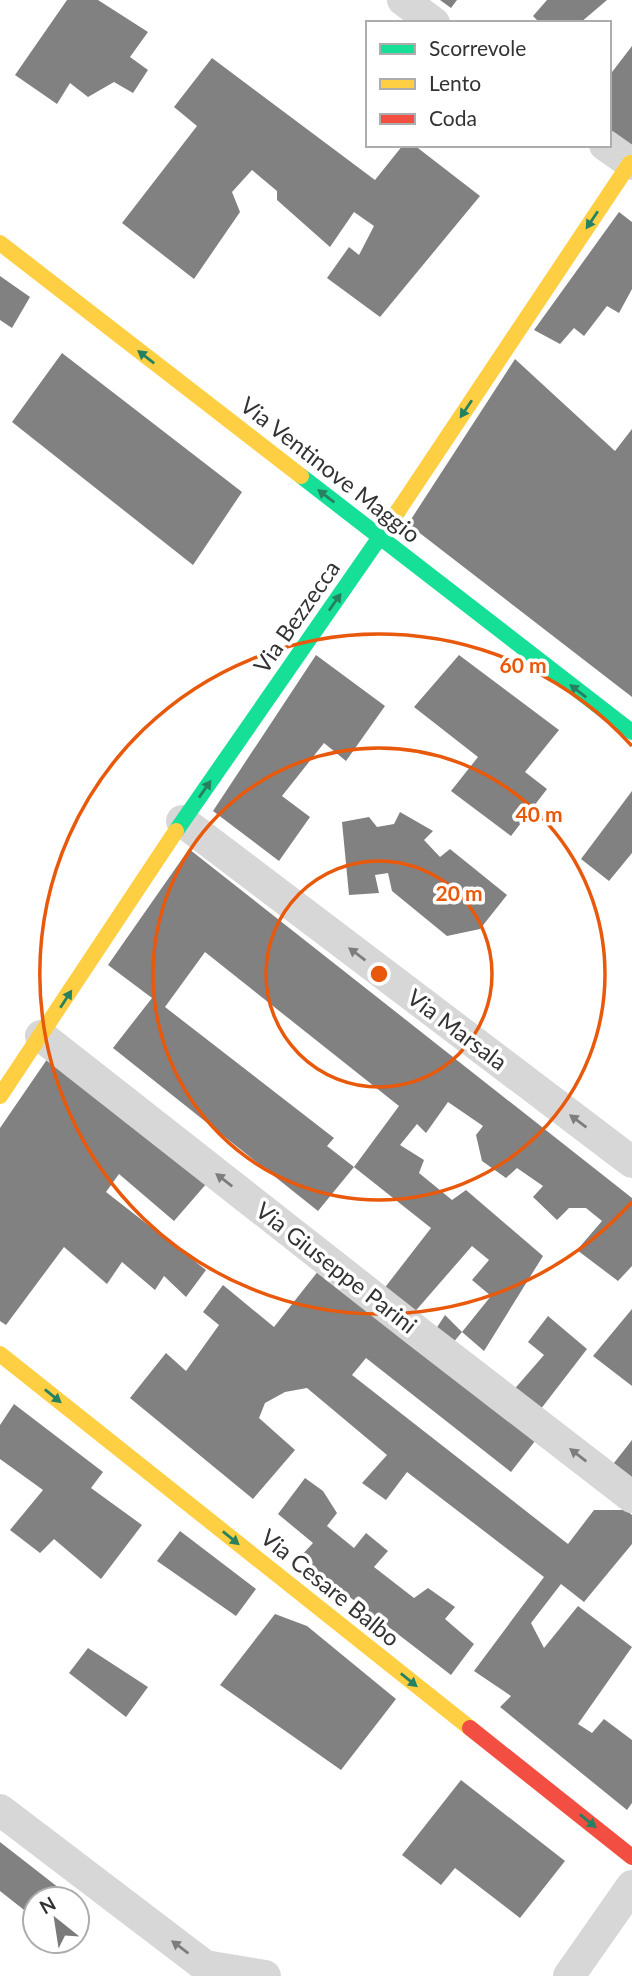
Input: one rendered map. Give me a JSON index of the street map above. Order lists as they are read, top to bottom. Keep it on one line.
{"streets":{"street":["Via Ventinove Maggio","Via Bezzecca","Via Marsala","Via Giuseppe Parini","Via Cesare Balbo"]},"crossings":[["Via Ventinove Maggio","Via Bezzecca"],["Via Bezzecca","Via Marsala"],["Via Bezzecca","Via Giuseppe Parini"]],"one_way":["Via Ventinove Maggio","Via Marsala","Via Giuseppe Parini","Via Cesare Balbo"],"legend":["Scorrevole","Lento","Coda"],"north":"top left","rings":["60 m","40 m","20 m"]}
